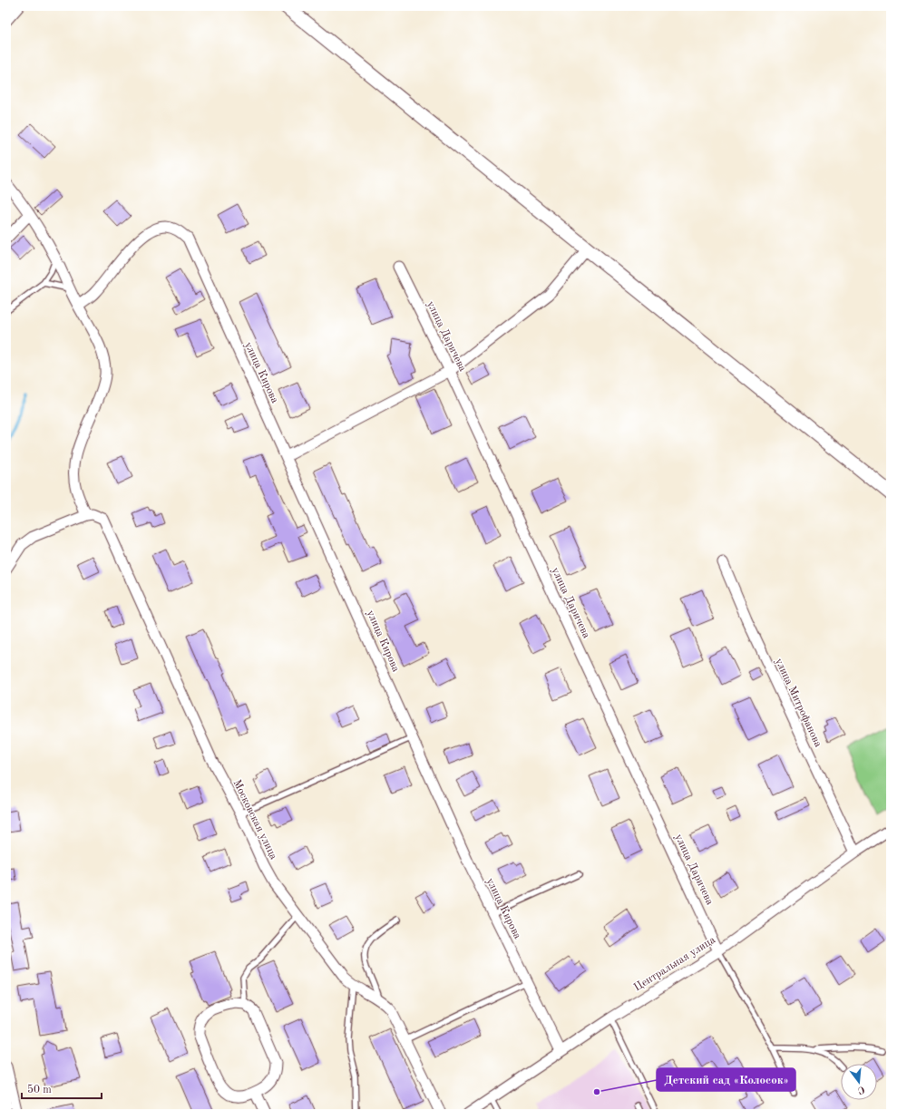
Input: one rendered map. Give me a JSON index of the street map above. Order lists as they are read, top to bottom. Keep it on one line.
{"streets":{"street":["улица Даричева","улица Кирова","улица Митрофанова","Московская улица","Центральная улица"]},"crossings":[["улица Даричева","Центральная улица"],["улица Кирова","Центральная улица"],["улица Митрофанова","Центральная улица"]],"places":["Детский сад «Колосок»"],"scale_bar":"50 m","north":"bottom"}
